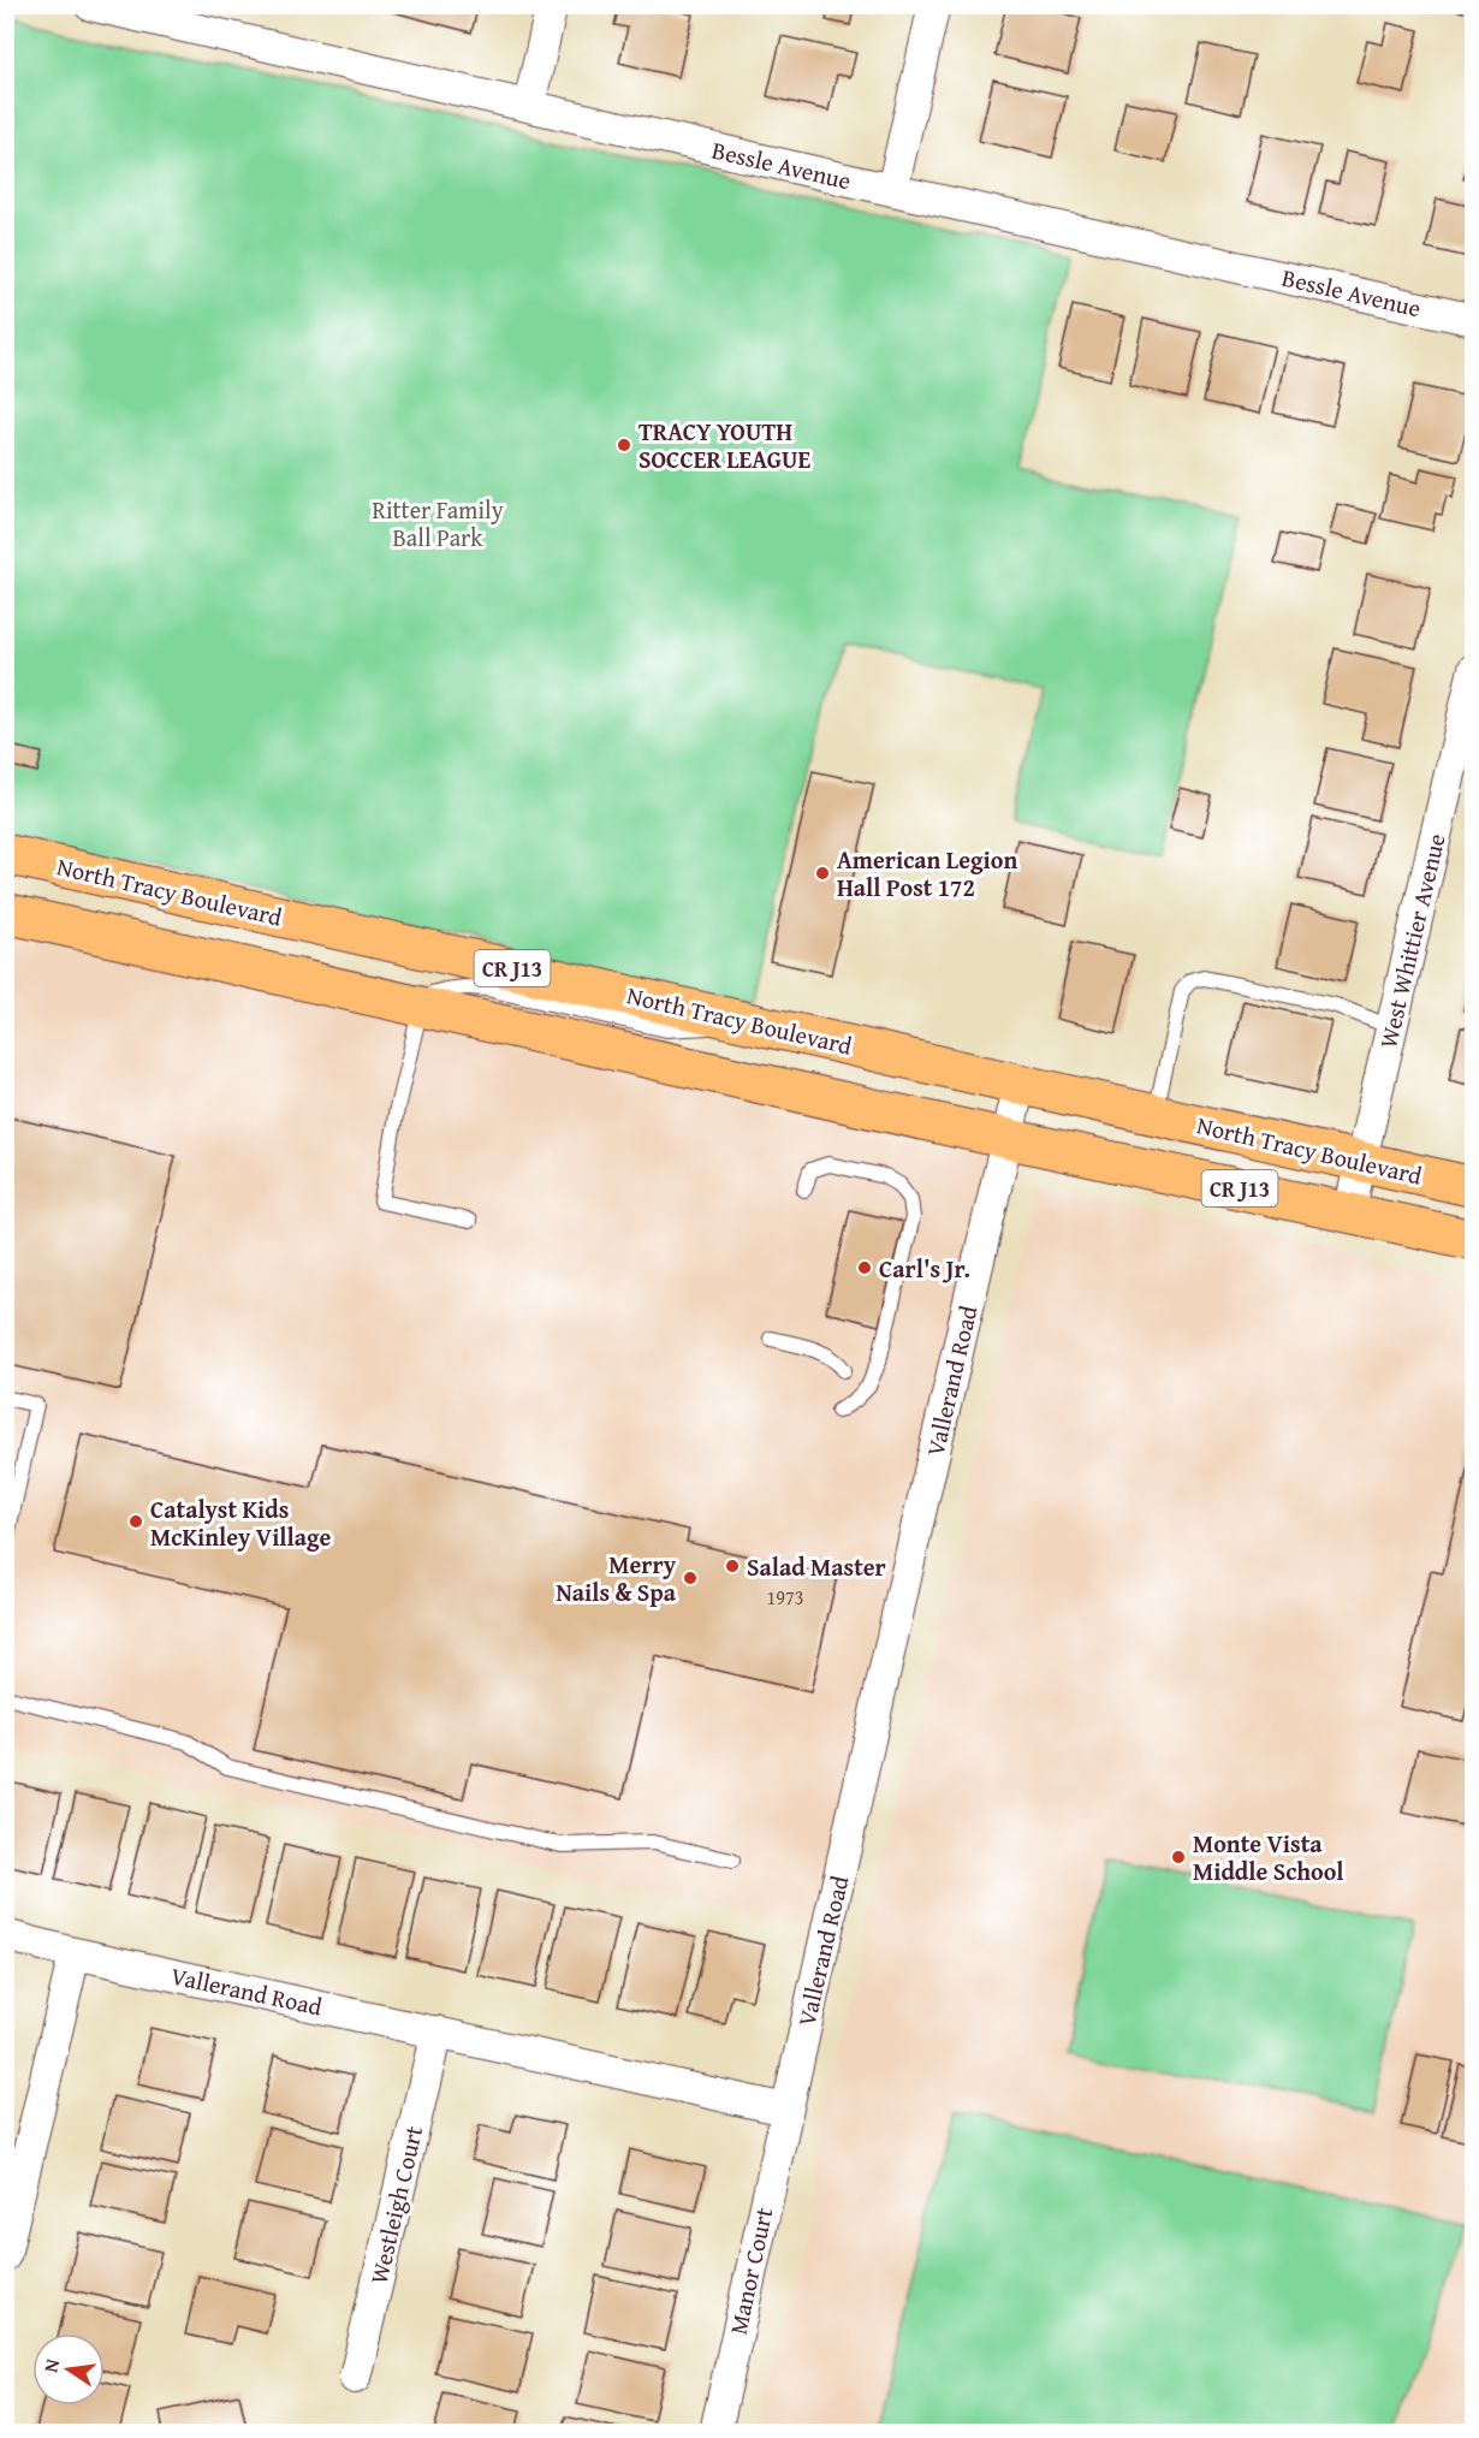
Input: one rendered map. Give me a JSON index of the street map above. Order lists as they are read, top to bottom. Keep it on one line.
{"streets":{"main road":["North Tracy Boulevard","CR J13"],"street":["Bessle Avenue","West Whittier Avenue","Vallerand Road","Westleigh Court","Manor Court"]},"crossings":[["North Tracy Boulevard","West Whittier Avenue"],["North Tracy Boulevard","Vallerand Road"],["West Whittier Avenue","CR J13"],["CR J13","Vallerand Road"],["Vallerand Road","Westleigh Court"],["Vallerand Road","Manor Court"]],"parks":["Ritter Family Ball Park"],"places":["TRACY YOUTH SOCCER LEAGUE","American Legion Hall Post 172","Carl's Jr.","Catalyst Kids McKinley Village","Salad Master","Merry Nails & Spa","Monte Vista Middle School"],"house_numbers":["1973"],"north":"left"}
